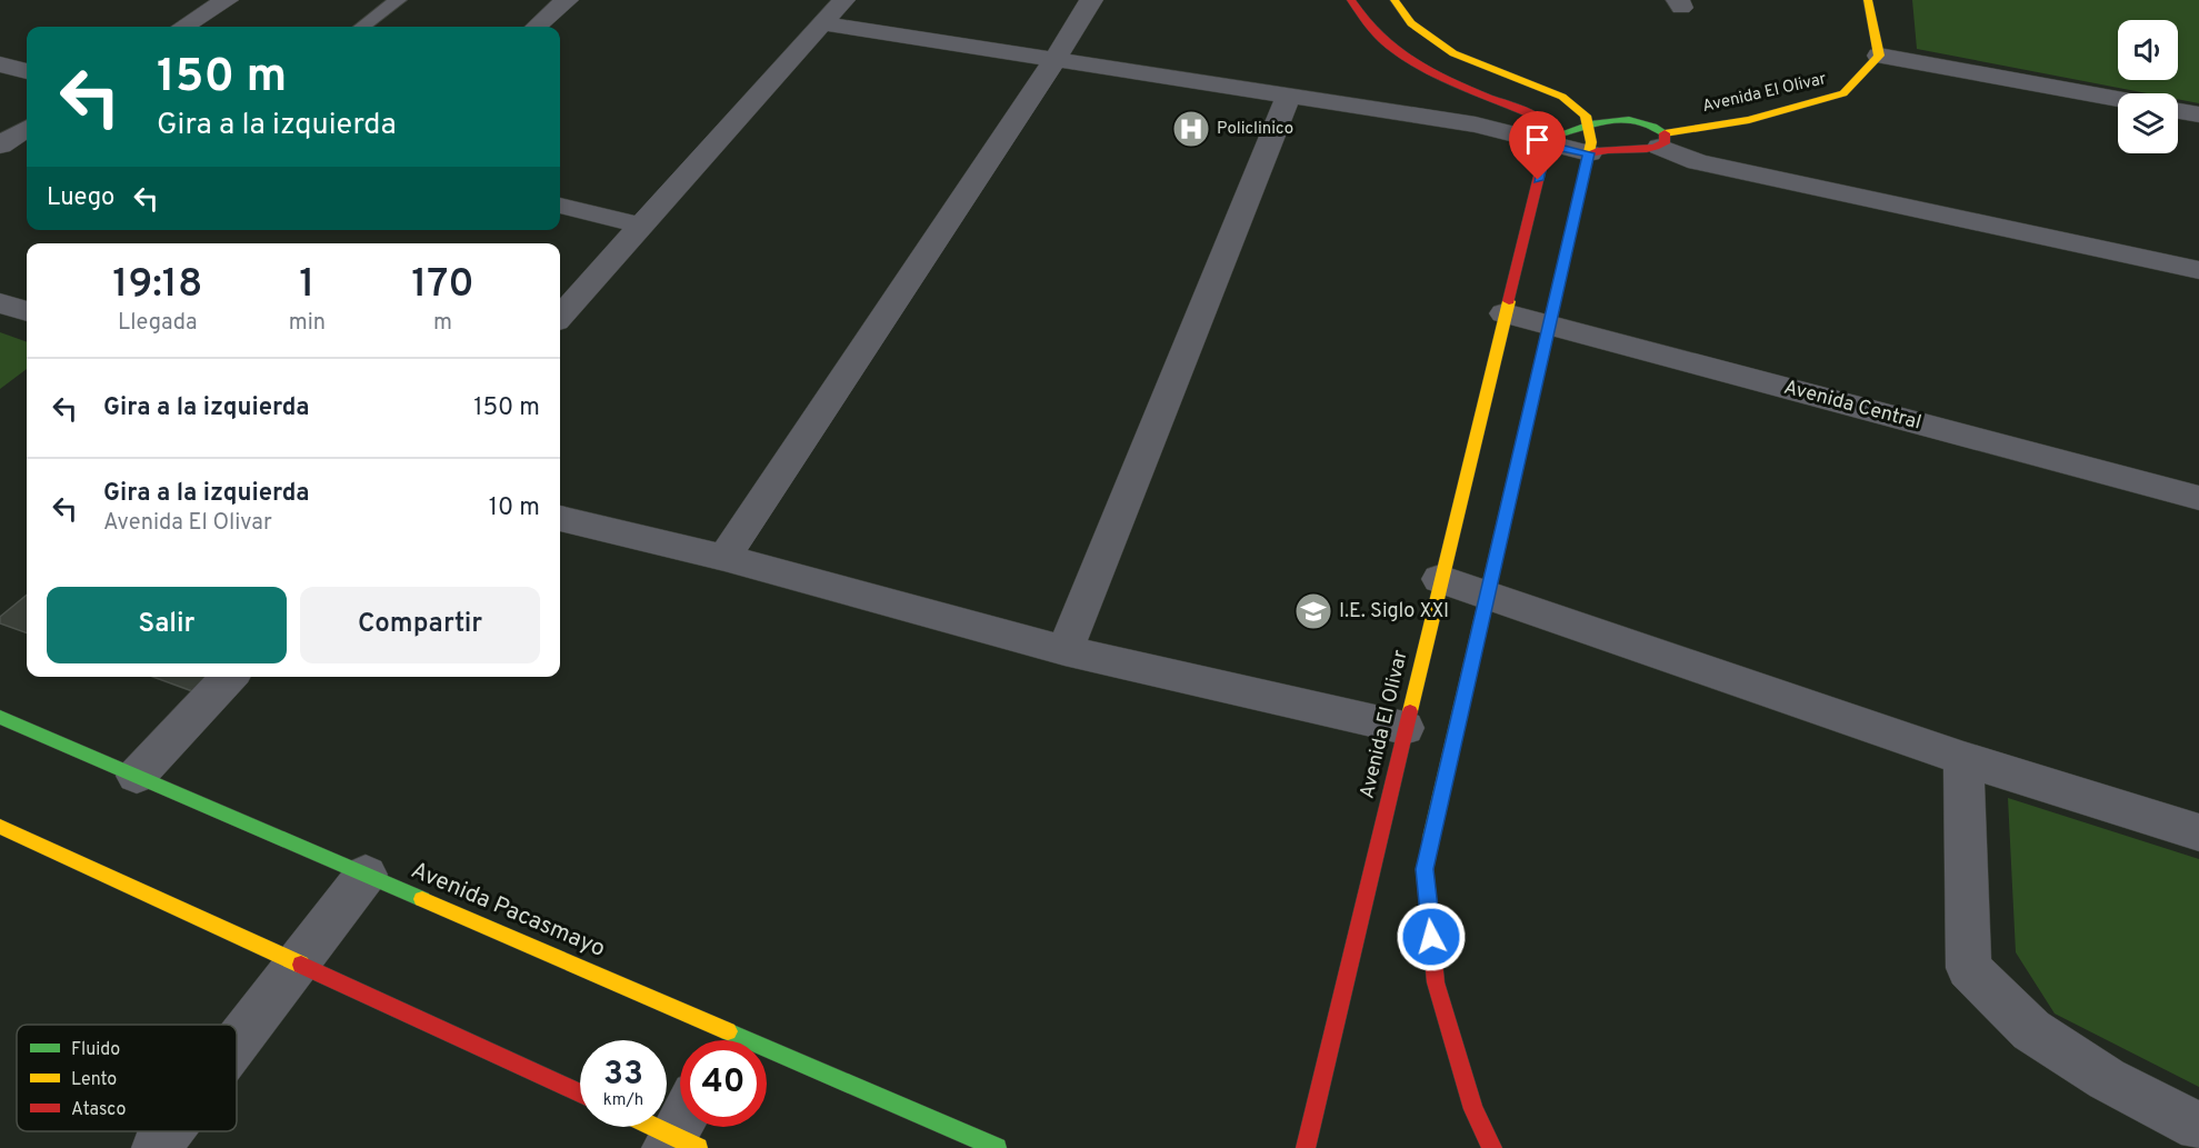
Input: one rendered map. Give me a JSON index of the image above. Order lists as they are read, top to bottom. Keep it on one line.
{"streets":{"street":["Avenida El Olivar","Avenida Central","Avenida Pacasmayo"]},"crossings":[["Avenida El Olivar","Avenida Central"]],"places":{"hospital":["Policlinico"],"school or university":["I.E. Siglo XXI"]},"legend":["Fluido","Lento","Atasco"],"page":{"turn":["150 m","Gira a la izquierda"],"then":"Luego","eta":["19:18","Llegada","1","min","170","m"],"list":[{"name":"Gira a la izquierda","value":"150 m"},{"name":"Gira a la izquierda","note":"Avenida El Olivar","value":"10 m"}],"buttons":["Salir","Compartir"],"speed":"33 km/h","limit":"40"}}
